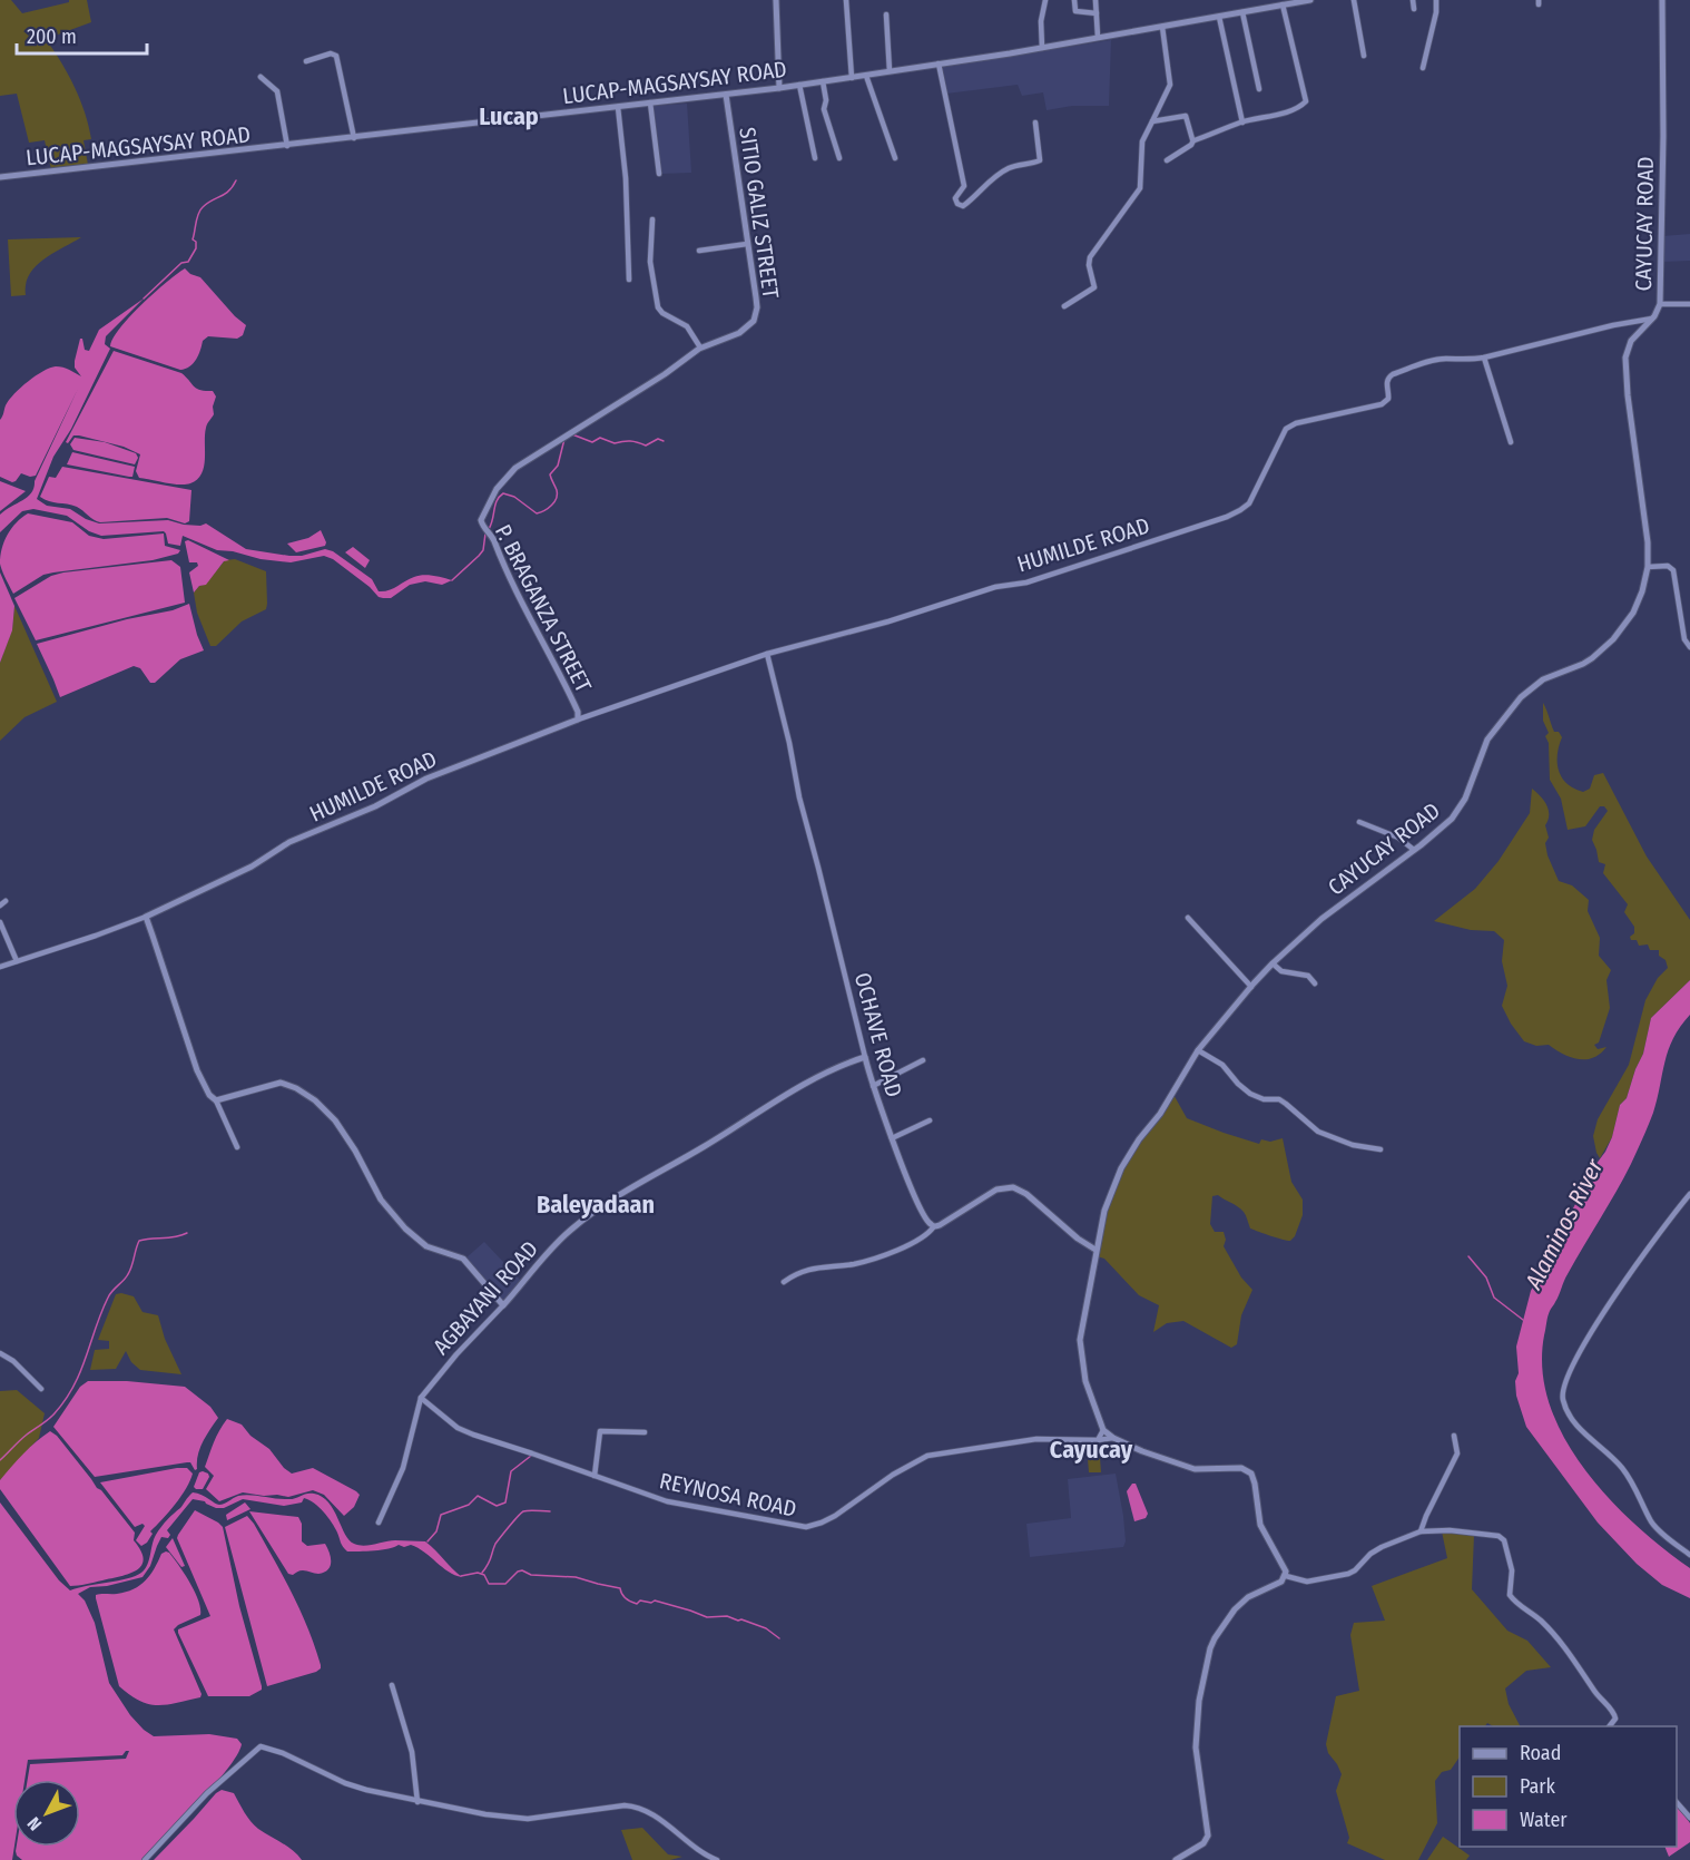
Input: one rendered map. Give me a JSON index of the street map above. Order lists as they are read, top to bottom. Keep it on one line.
{"streets":{"street":["LUCAP-MAGSAYSAY ROAD","SITIO GALIZ STREET","CAYUCAY ROAD","HUMILDE ROAD","P. BRAGANZA STREET","OCHAVE ROAD","AGBAYANI ROAD","REYNOSA ROAD"]},"crossings":[["LUCAP-MAGSAYSAY ROAD","SITIO GALIZ STREET"],["SITIO GALIZ STREET","P. BRAGANZA STREET"],["CAYUCAY ROAD","REYNOSA ROAD"],["HUMILDE ROAD","P. BRAGANZA STREET"],["HUMILDE ROAD","OCHAVE ROAD"],["OCHAVE ROAD","AGBAYANI ROAD"],["AGBAYANI ROAD","REYNOSA ROAD"]],"districts":["Lucap","Baleyadaan","Cayucay"],"water":["Alaminos River"],"legend":["Road","Park","Water"],"scale_bar":"200 m","north":"bottom left"}
